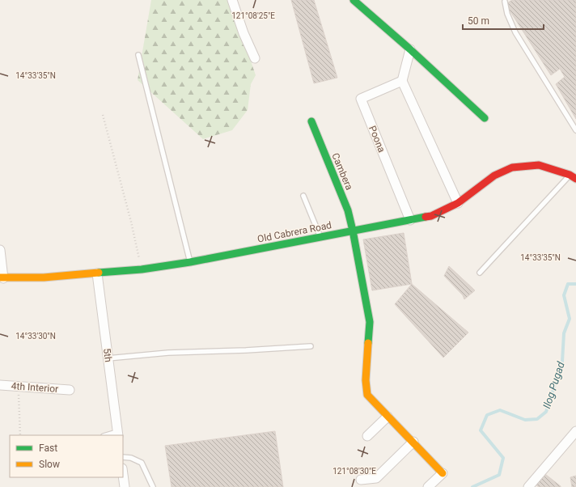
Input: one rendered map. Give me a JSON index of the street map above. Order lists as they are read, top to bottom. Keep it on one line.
{"streets":{"street":["Poona","Cambera","Old Cabrera Road","5th","4th Interior"]},"crossings":[["Poona","Old Cabrera Road"],["Cambera","Old Cabrera Road"],["Old Cabrera Road","5th"]],"water":["Ilog Pugad"],"legend":["Fast","Slow"],"scale_bar":"50 m","coordinates":["121°08'25\"E","14°33'35\"N","14°33'30\"N","121°08'30\"E"]}
